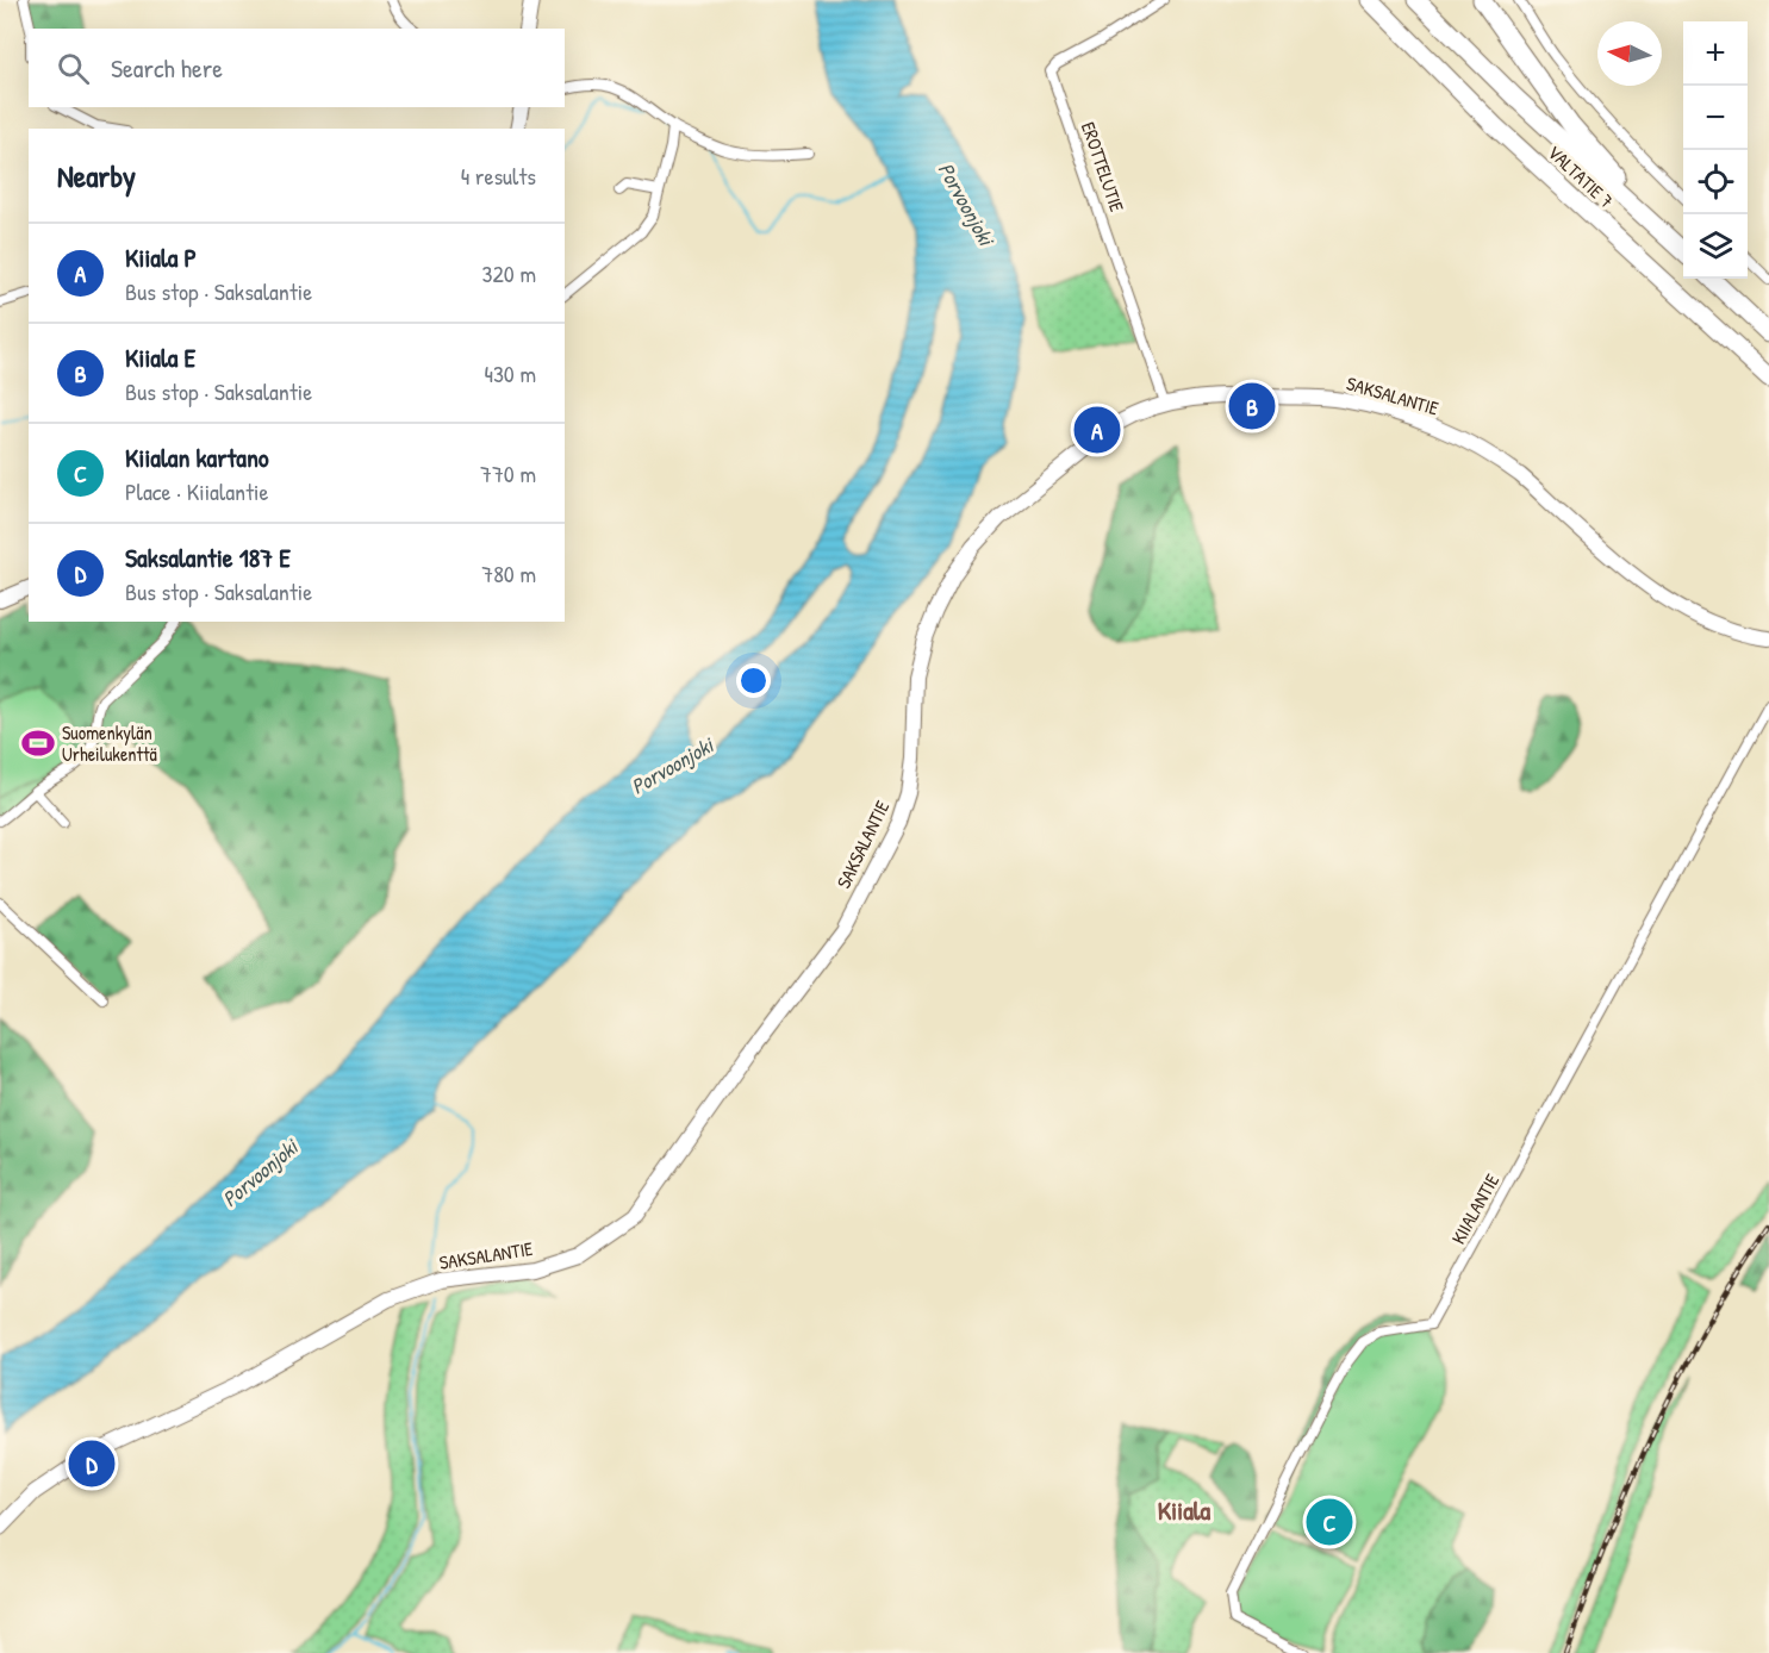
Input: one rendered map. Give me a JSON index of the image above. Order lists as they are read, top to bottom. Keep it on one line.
{"streets":{"highway":["VALTATIE 7"],"street":["EROTTELUTIE","SAKSALANTIE","KIIALANTIE"]},"crossings":[["EROTTELUTIE","SAKSALANTIE"]],"districts":["Kiiala"],"water":["Porvoonjoki"],"places":{"sports":["Suomenkylän Urheilukenttä"]},"north":"left","page":{"map_buttons":["+","−"],"search":"Search here","heading":["Nearby","4 results"],"list":[{"mark":"A","name":"Kiiala P","note":"Bus stop · Saksalantie","value":"320 m"},{"mark":"B","name":"Kiiala E","note":"Bus stop · Saksalantie","value":"430 m"},{"mark":"C","name":"Kiialan kartano","note":"Place · Kiialantie","value":"770 m"},{"mark":"D","name":"Saksalantie 187 E","note":"Bus stop · Saksalantie","value":"780 m"}],"pins":["B","A","D","C"]}}
